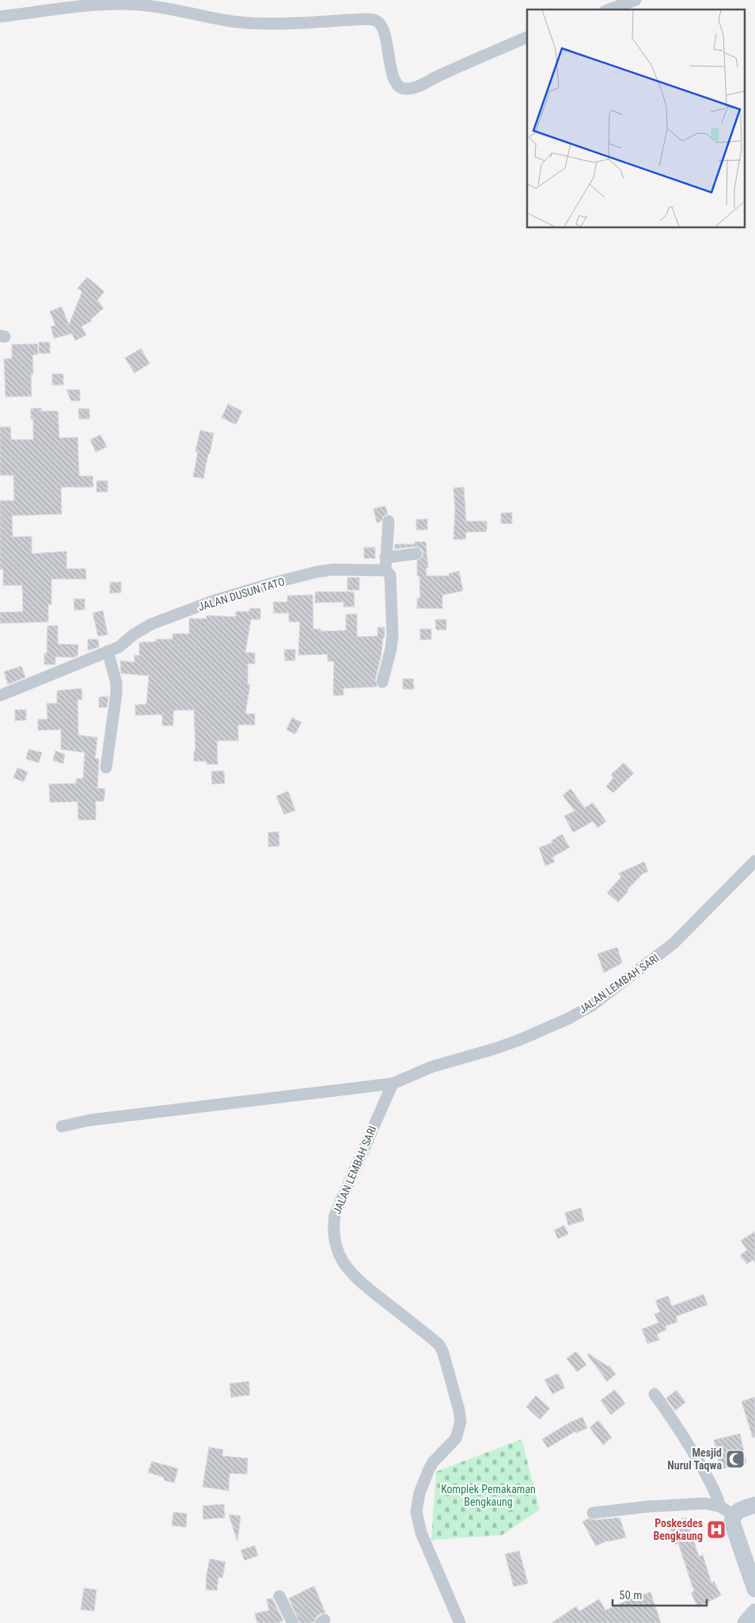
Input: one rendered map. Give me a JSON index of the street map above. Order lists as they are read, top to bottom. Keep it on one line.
{"streets":{"street":["JALAN DUSUN TATO","JALAN LEMBAH SARI"]},"parks":["Komplek Pemakaman Bengkaung"],"places":{"mosque":["Mesjid Nurul Taqwa"],"hospital":["Poskesdes Bengkaung"]},"scale_bar":"50 m"}
